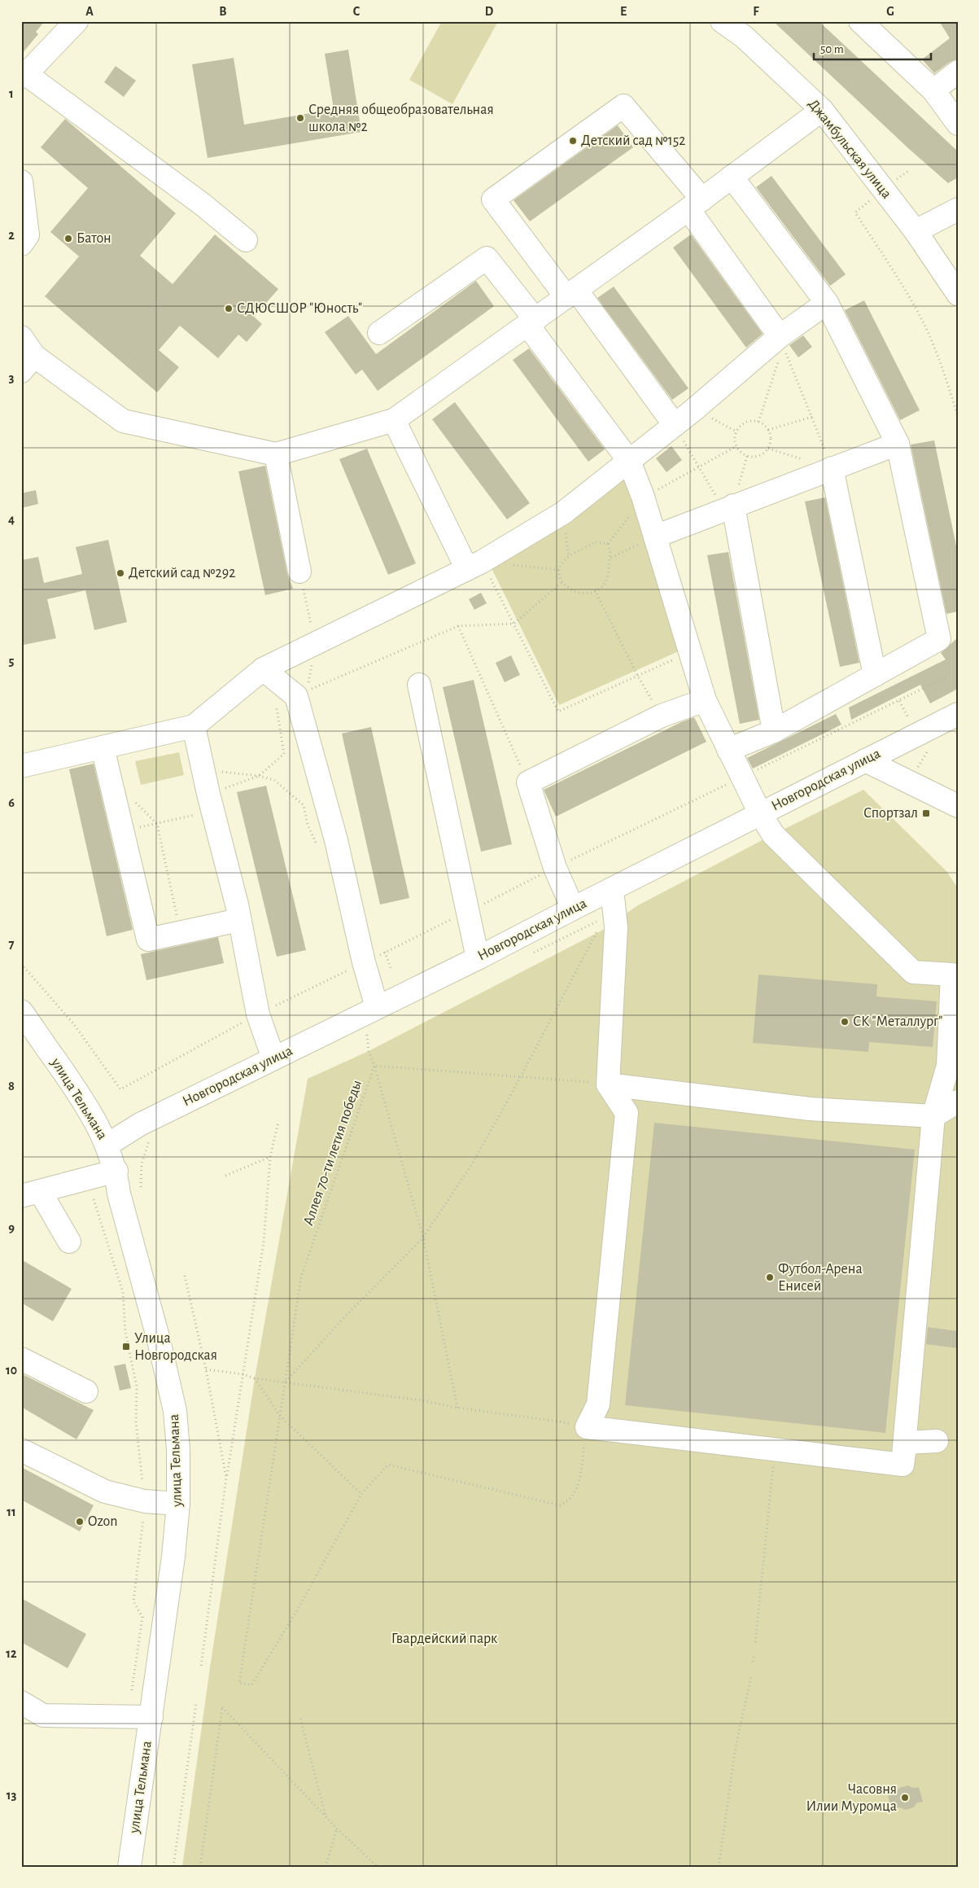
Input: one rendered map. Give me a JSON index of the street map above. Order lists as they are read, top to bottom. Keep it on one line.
{"streets":{"street":["Джамбульская улица","Новгородская улица","улица Тельмана"],"path":["Аллея 70-ти летия победы"]},"crossings":[["Новгородская улица","улица Тельмана"]],"parks":["Гвардейский парк"],"places":{"other":["Средняя общеобразовательная школа №2","Детский сад №152","Батон","СДЮСШОР \"Юность\"","Детский сад №292","СК \"Металлург\"","Футбол-Арена Енисей","Ozon","Часовня Илии Муромца"],"transit":["Спортзал","Улица Новгородская"]},"scale_bar":"50 m","grid":{"columns":["A","B","C","D","E","F","G"],"rows":["1","2","3","4","5","6","7","8","9","10","11","12","13"]}}
